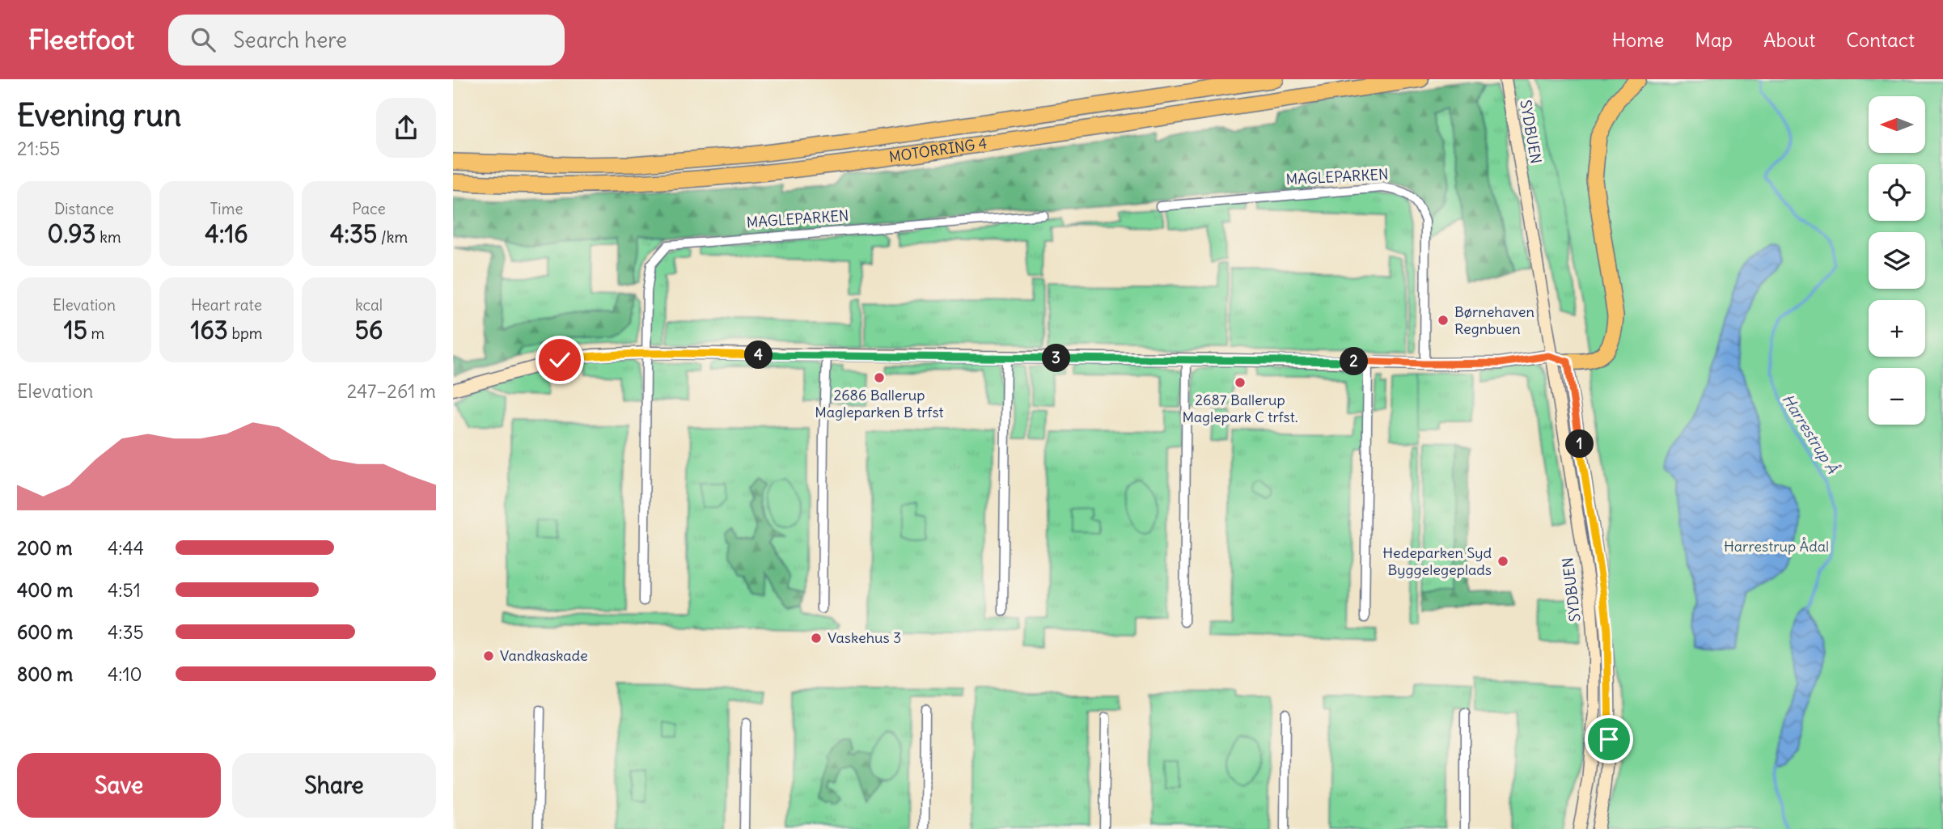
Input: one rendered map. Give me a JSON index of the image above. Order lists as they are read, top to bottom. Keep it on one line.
{"streets":{"highway":["MOTORRING 4"],"street":["SYDBUEN","MAGLEPARKEN"]},"water":["Harrestrup Å"],"parks":["Harrestrup Ådal"],"places":["Børnehaven Regnbuen","2686 Ballerup Magleparken B trfst","2687 Ballerup Maglepark C trfst.","Hedeparken Syd Byggelegeplads","Vaskehus 3","Vandkaskade"],"north":"left","page":{"header":"Fleetfoot","search":"Search here","nav":["Home","Map","About","Contact"],"heading":["Evening run","21:55"],"map_buttons":["+","−"],"stats":[["Distance","0.93 km"],["Time","4:16"],["Pace","4:35 /km"],["Elevation","15 m"],["Heart rate","163 bpm"],["kcal","56"]],"pins":["4","3","2","1"],"chart":["Elevation","247–261 m"],"list":[{"name":"200 m","note":"4:44"},{"name":"400 m","note":"4:51"},{"name":"600 m","note":"4:35"},{"name":"800 m","note":"4:10"}],"buttons":["Save","Share"]}}
